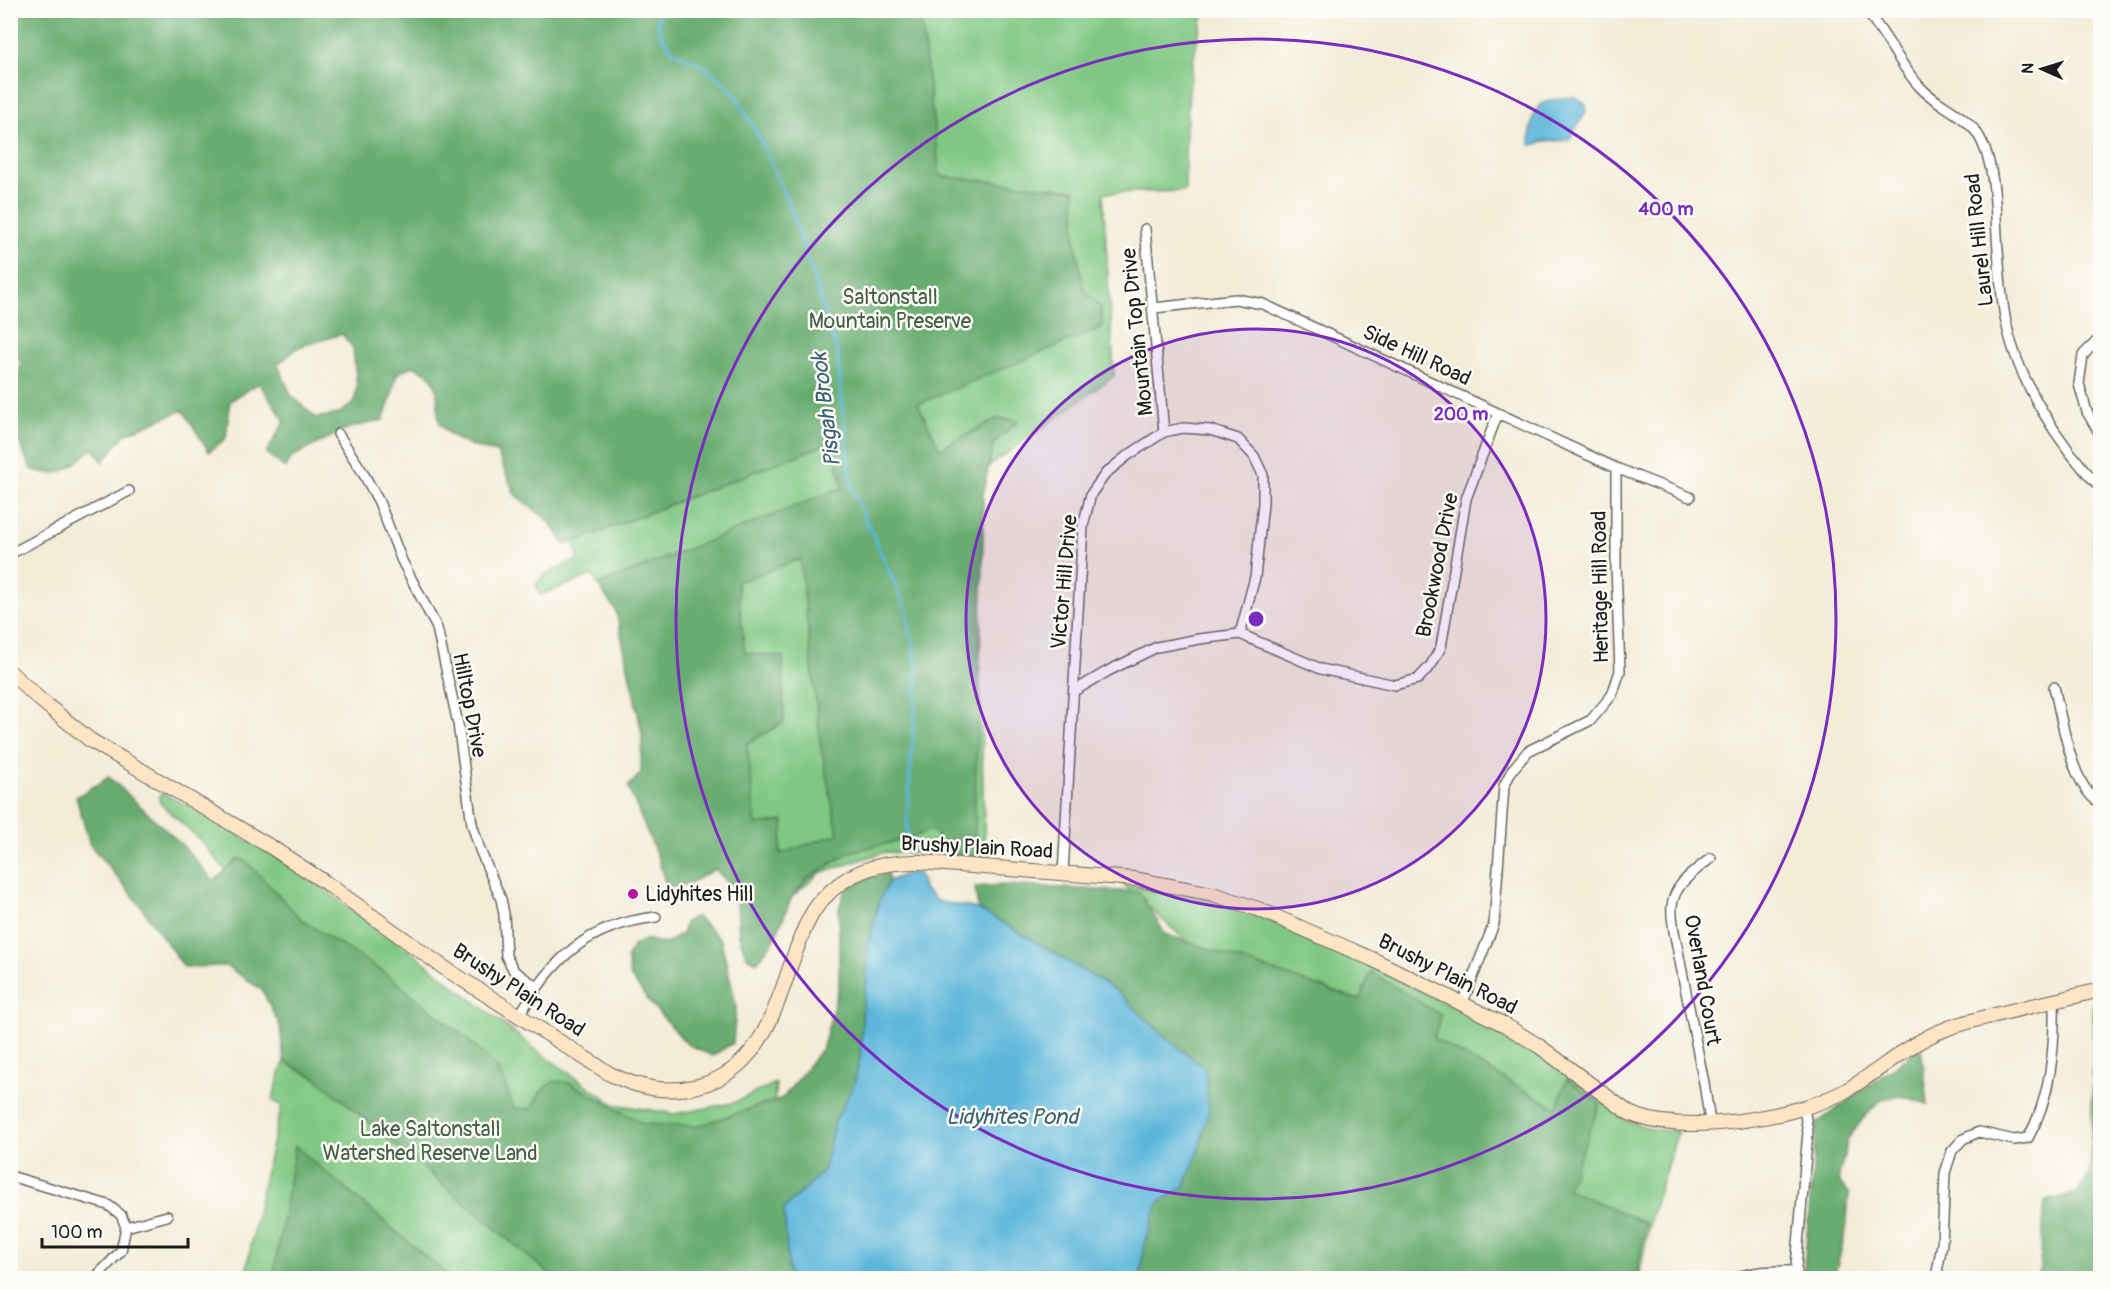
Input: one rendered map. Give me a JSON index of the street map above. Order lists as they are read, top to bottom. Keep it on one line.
{"streets":{"main road":["Brushy Plain Road"],"street":["Laurel Hill Road","Mountain Top Drive","Side Hill Road","Brookwood Drive","Victor Hill Drive","Heritage Hill Road","Hilltop Drive","Overland Court"]},"crossings":[["Mountain Top Drive","Side Hill Road"],["Mountain Top Drive","Victor Hill Drive"],["Side Hill Road","Brookwood Drive"],["Side Hill Road","Heritage Hill Road"],["Brookwood Drive","Victor Hill Drive"],["Heritage Hill Road","Brushy Plain Road"],["Brushy Plain Road","Overland Court"]],"water":["Pisgah Brook","Lidyhites Pond"],"parks":["Saltonstall Mountain Preserve","Lake Saltonstall Watershed Reserve Land"],"places":["Lidyhites Hill"],"scale_bar":"100 m","north":"left","rings":["400 m","200 m"]}
